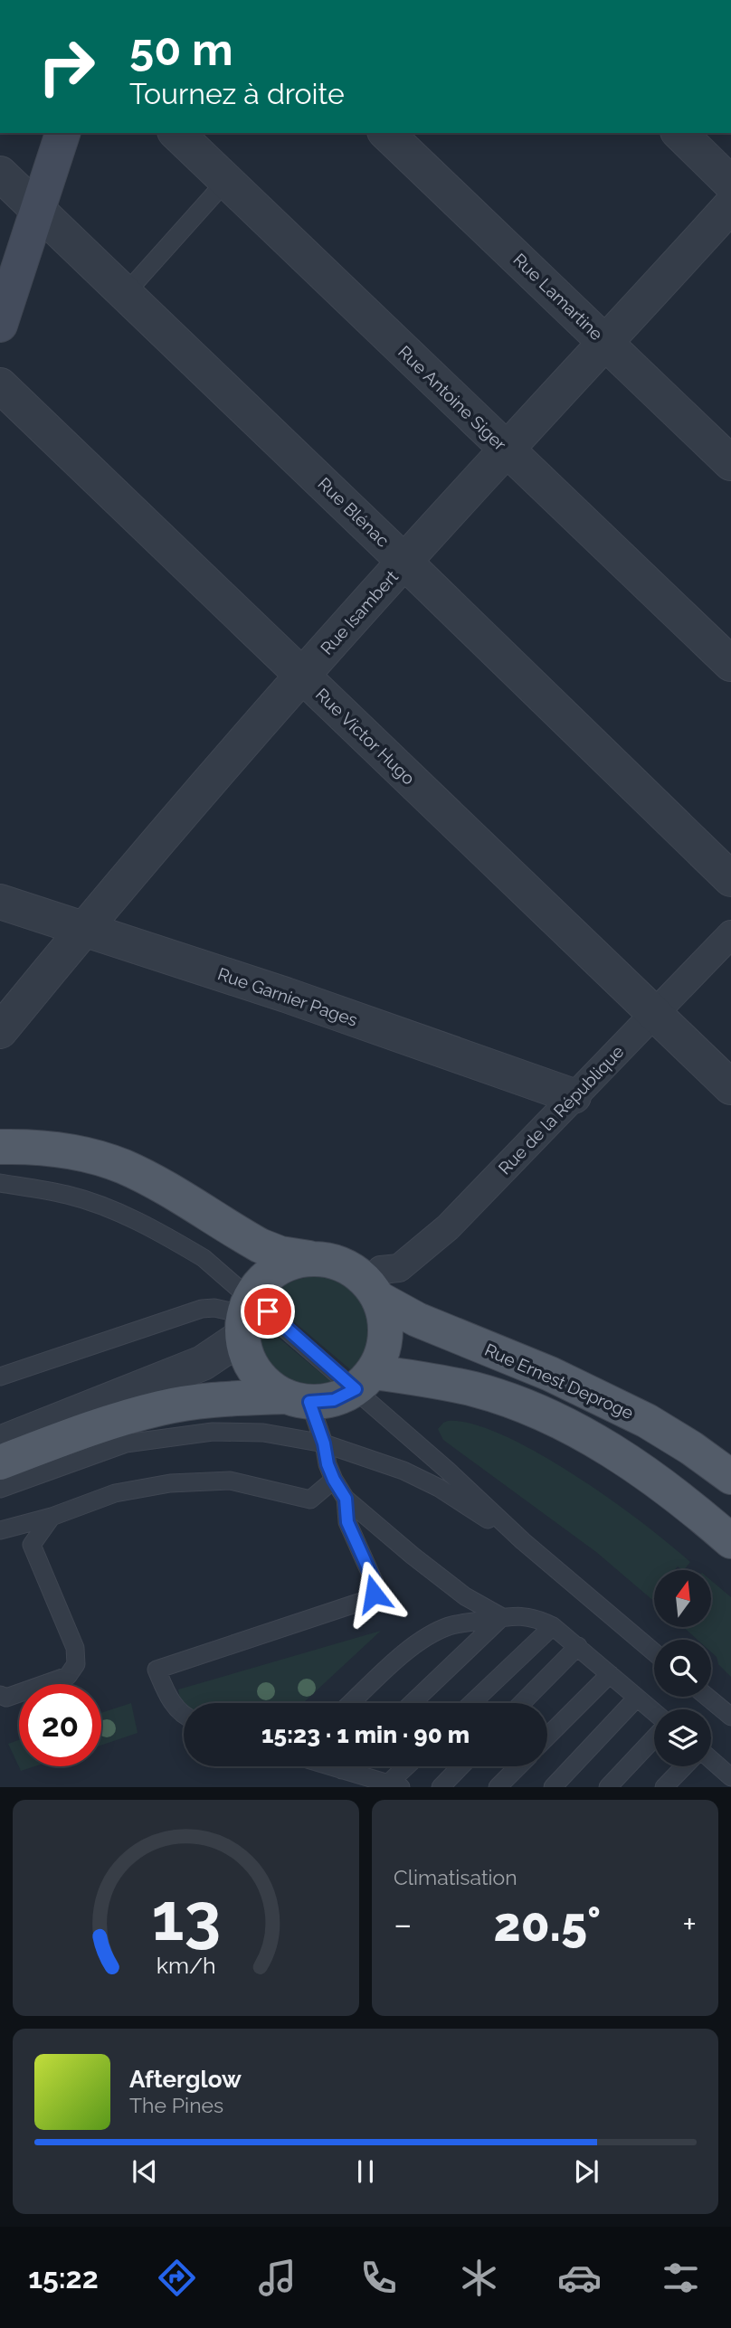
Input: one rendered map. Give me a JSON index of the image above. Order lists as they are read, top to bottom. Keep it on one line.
{"streets":{"main road":["Rue Ernest Deproge"],"street":["Rue Lamartine","Rue Antoine Siger","Rue Blénac","Rue Isambert","Rue Victor Hugo","Rue Garnier Pages","Rue de la République"]},"crossings":[["Rue Lamartine","Rue Isambert"],["Rue Antoine Siger","Rue Isambert"],["Rue Blénac","Rue Isambert"],["Rue Isambert","Rue Victor Hugo"],["Rue Isambert","Rue Garnier Pages"],["Rue Victor Hugo","Rue de la République"],["Rue Garnier Pages","Rue de la République"],["Rue de la République","Rue Ernest Deproge"]],"north":"top","page":{"turn":["50 m","Tournez à droite"],"limit":"20","trip":"15:23 · 1 min · 90 m","tile":"Climatisation","heat":["−","20.5°","+"],"song":["Afterglow","The Pines"],"tabs":"15:22","gauge":["13","km/h"]}}
